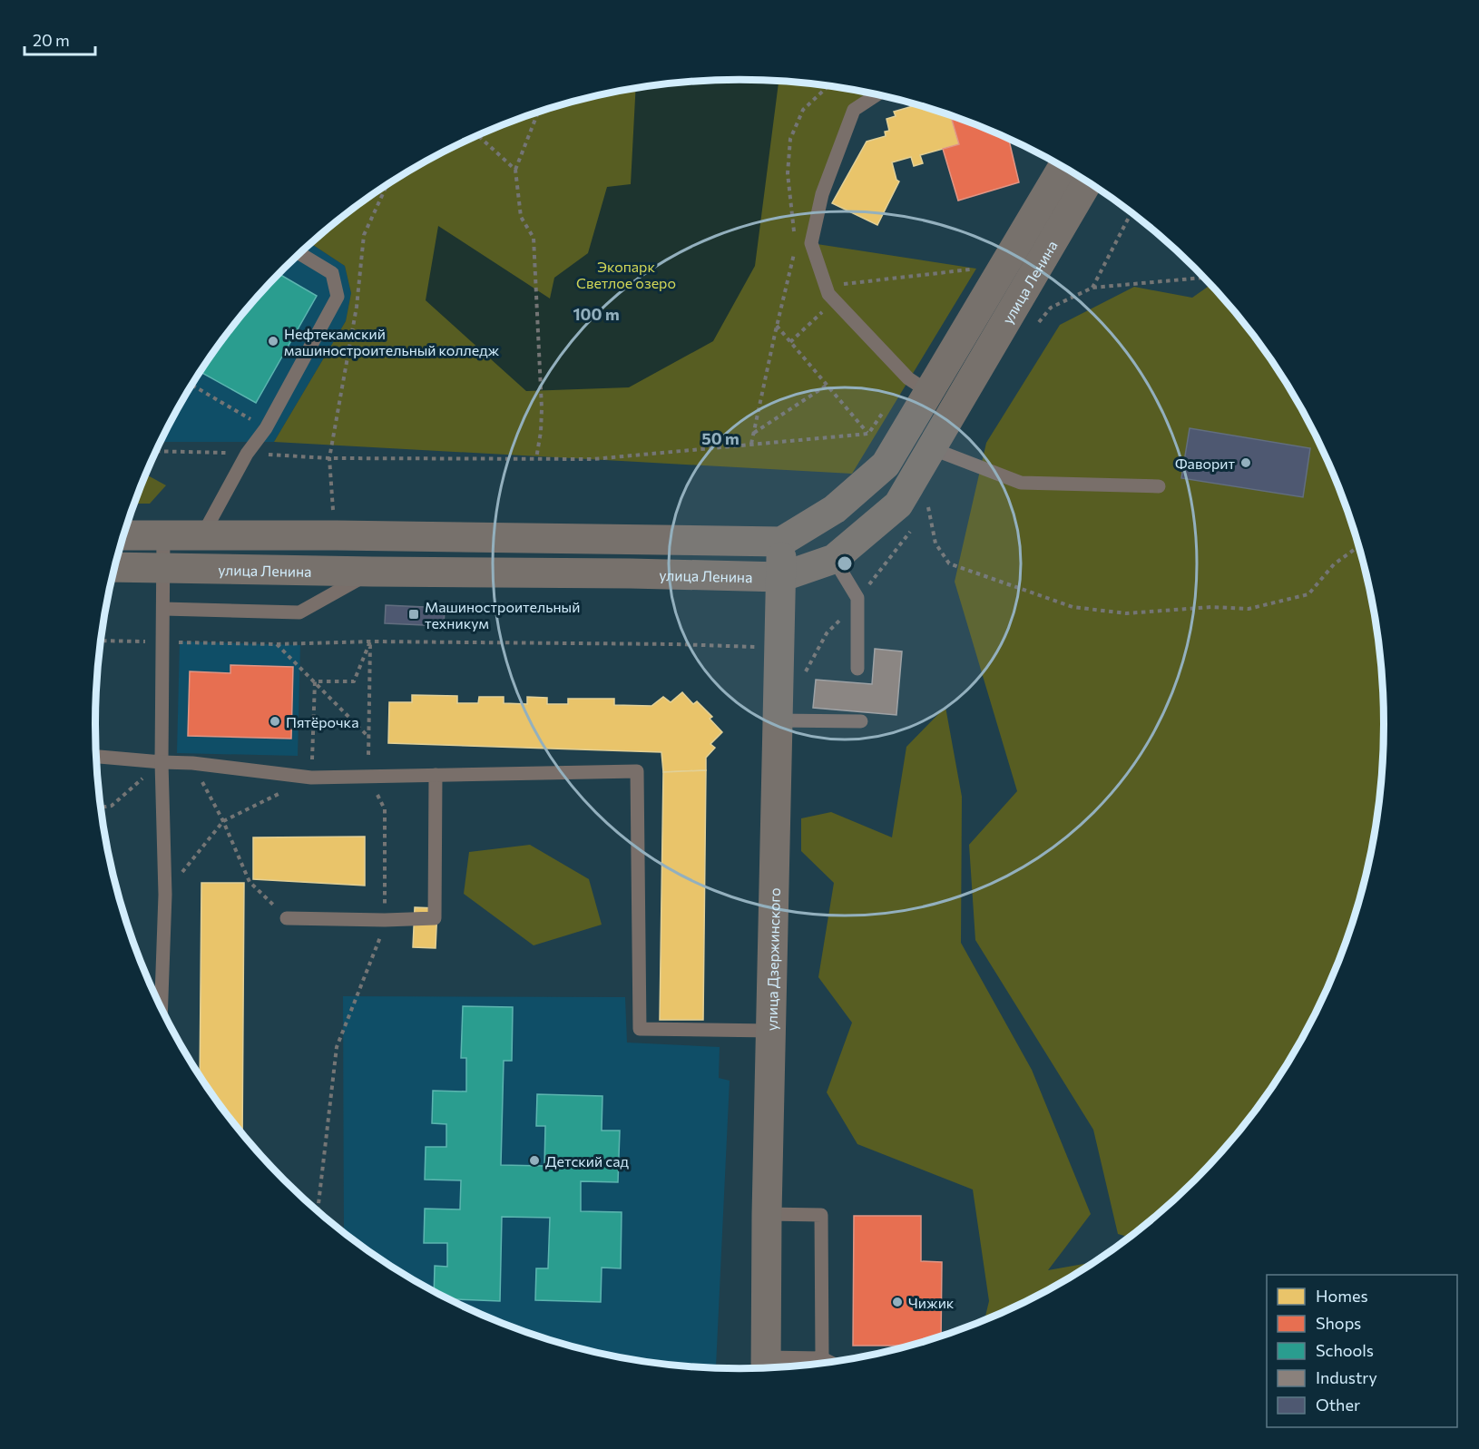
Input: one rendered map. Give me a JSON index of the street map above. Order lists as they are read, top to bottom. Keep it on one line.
{"streets":{"main road":["улица Ленина","улица Дзержинского"]},"crossings":[["улица Ленина","улица Дзержинского"]],"parks":["Экопарк Светлое озеро"],"places":{"other":["Нефтекамский машиностроительный колледж","Фаворит","Пятёрочка","Детский сад","Чижик"],"transit":["Машиностроительный техникум"]},"legend":["Homes","Shops","Schools","Industry","Other"],"scale_bar":"20 m","rings":["100 m","50 m"]}
